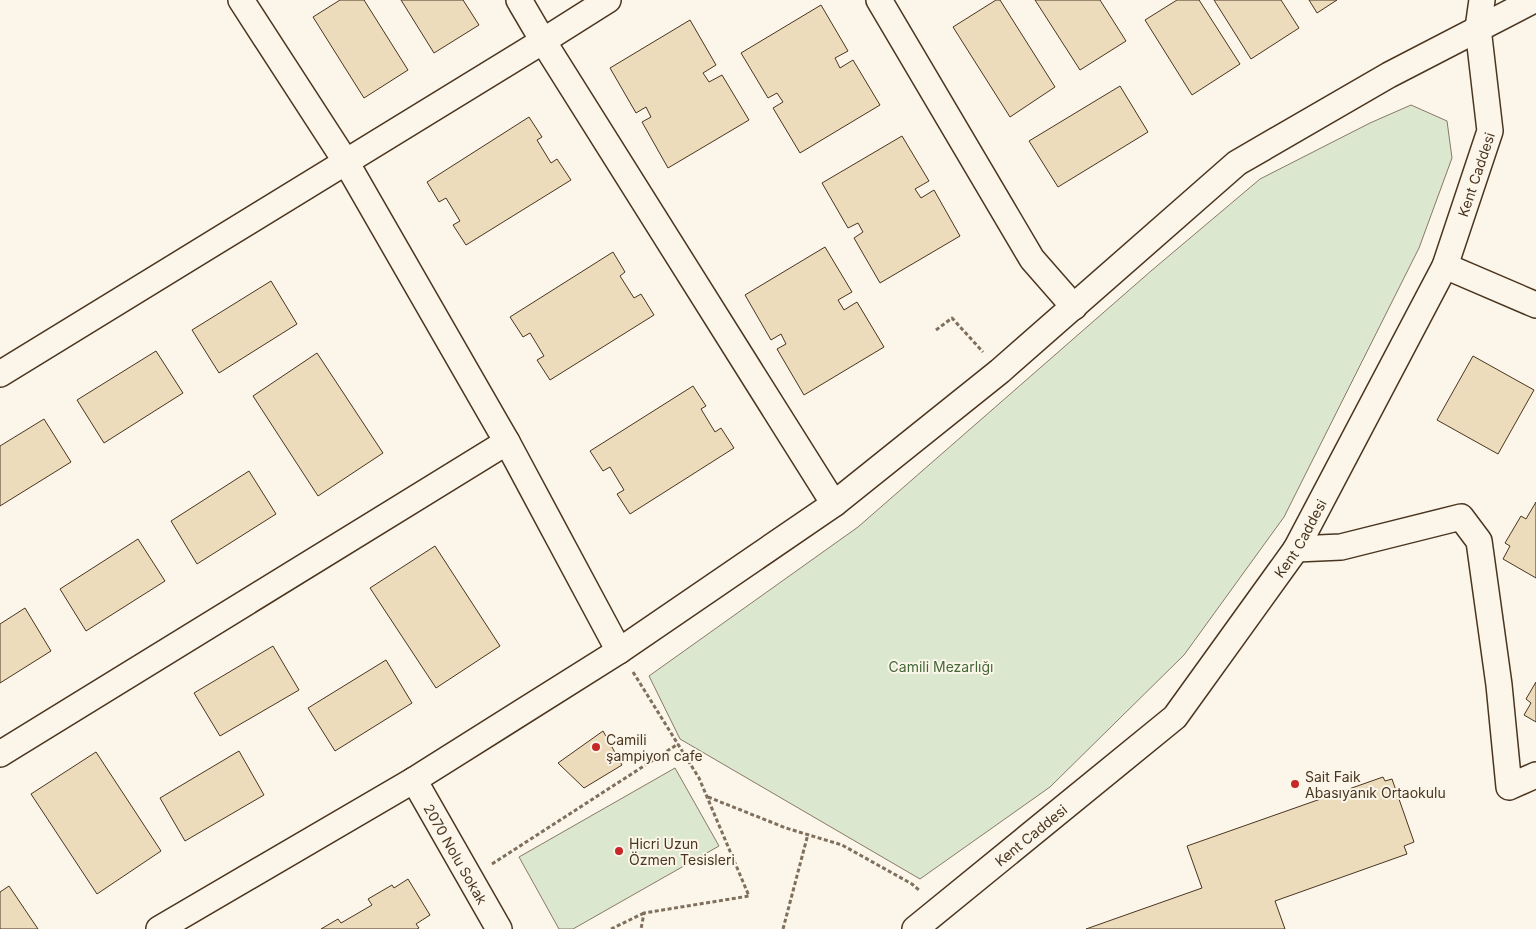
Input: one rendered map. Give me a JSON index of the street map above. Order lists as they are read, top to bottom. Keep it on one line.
{"streets":{"street":["Kent Caddesi","2070 Nolu Sokak"]},"parks":["Camili Mezarlığı"],"places":["Camili şampiyon cafe","Sait Faik Abasıyanık Ortaokulu","Hicri Uzun Özmen Tesisleri"]}
